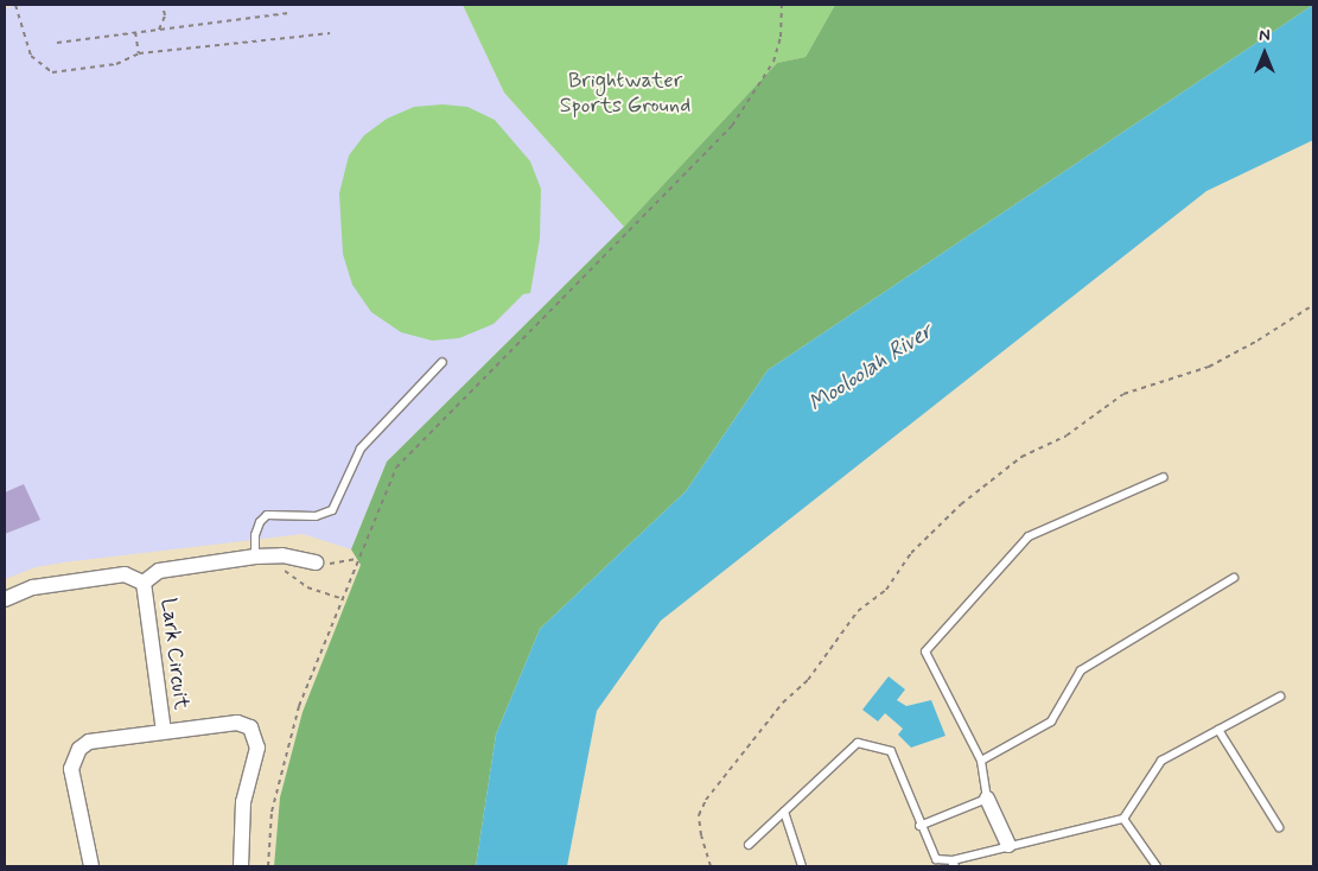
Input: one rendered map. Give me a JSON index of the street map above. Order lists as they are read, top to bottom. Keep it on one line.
{"streets":{"street":["Lark Circuit"]},"water":["Mooloolah River"],"parks":["Brightwater Sports Ground"],"north":"top"}
